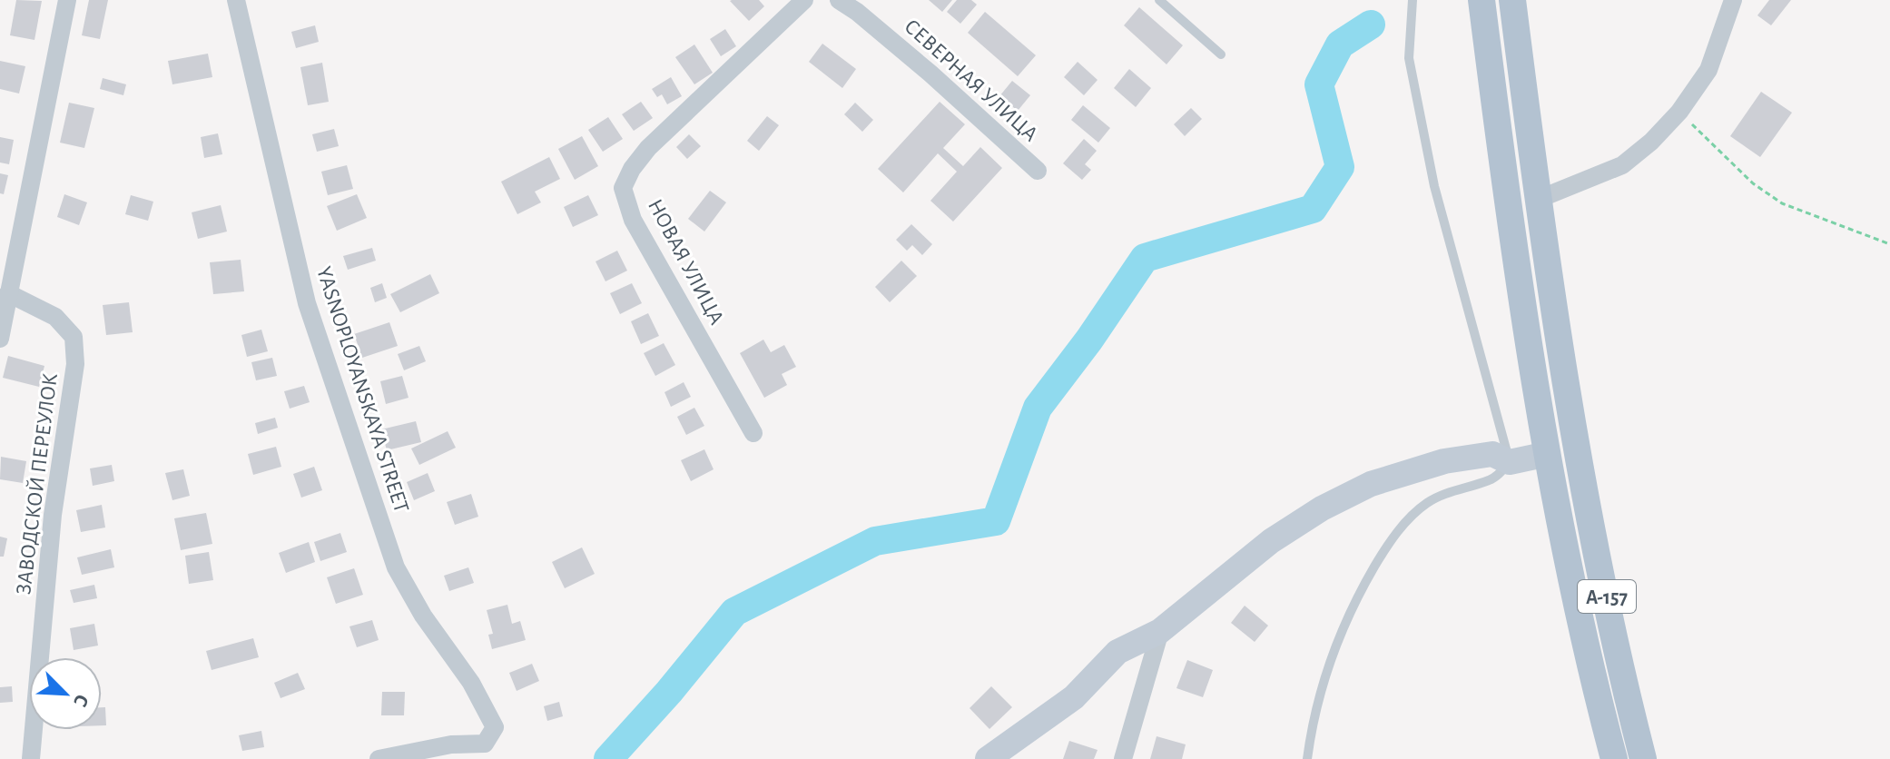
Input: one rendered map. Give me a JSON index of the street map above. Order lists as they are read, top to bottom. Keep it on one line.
{"streets":{"main road":["А-157"],"street":["СЕВЕРНАЯ УЛИЦА","НОВАЯ УЛИЦА","YASNOPLOYANSKAYA STREET","ЗАВОДСКОЙ ПЕРЕУЛОК"]},"north":"bottom right"}
